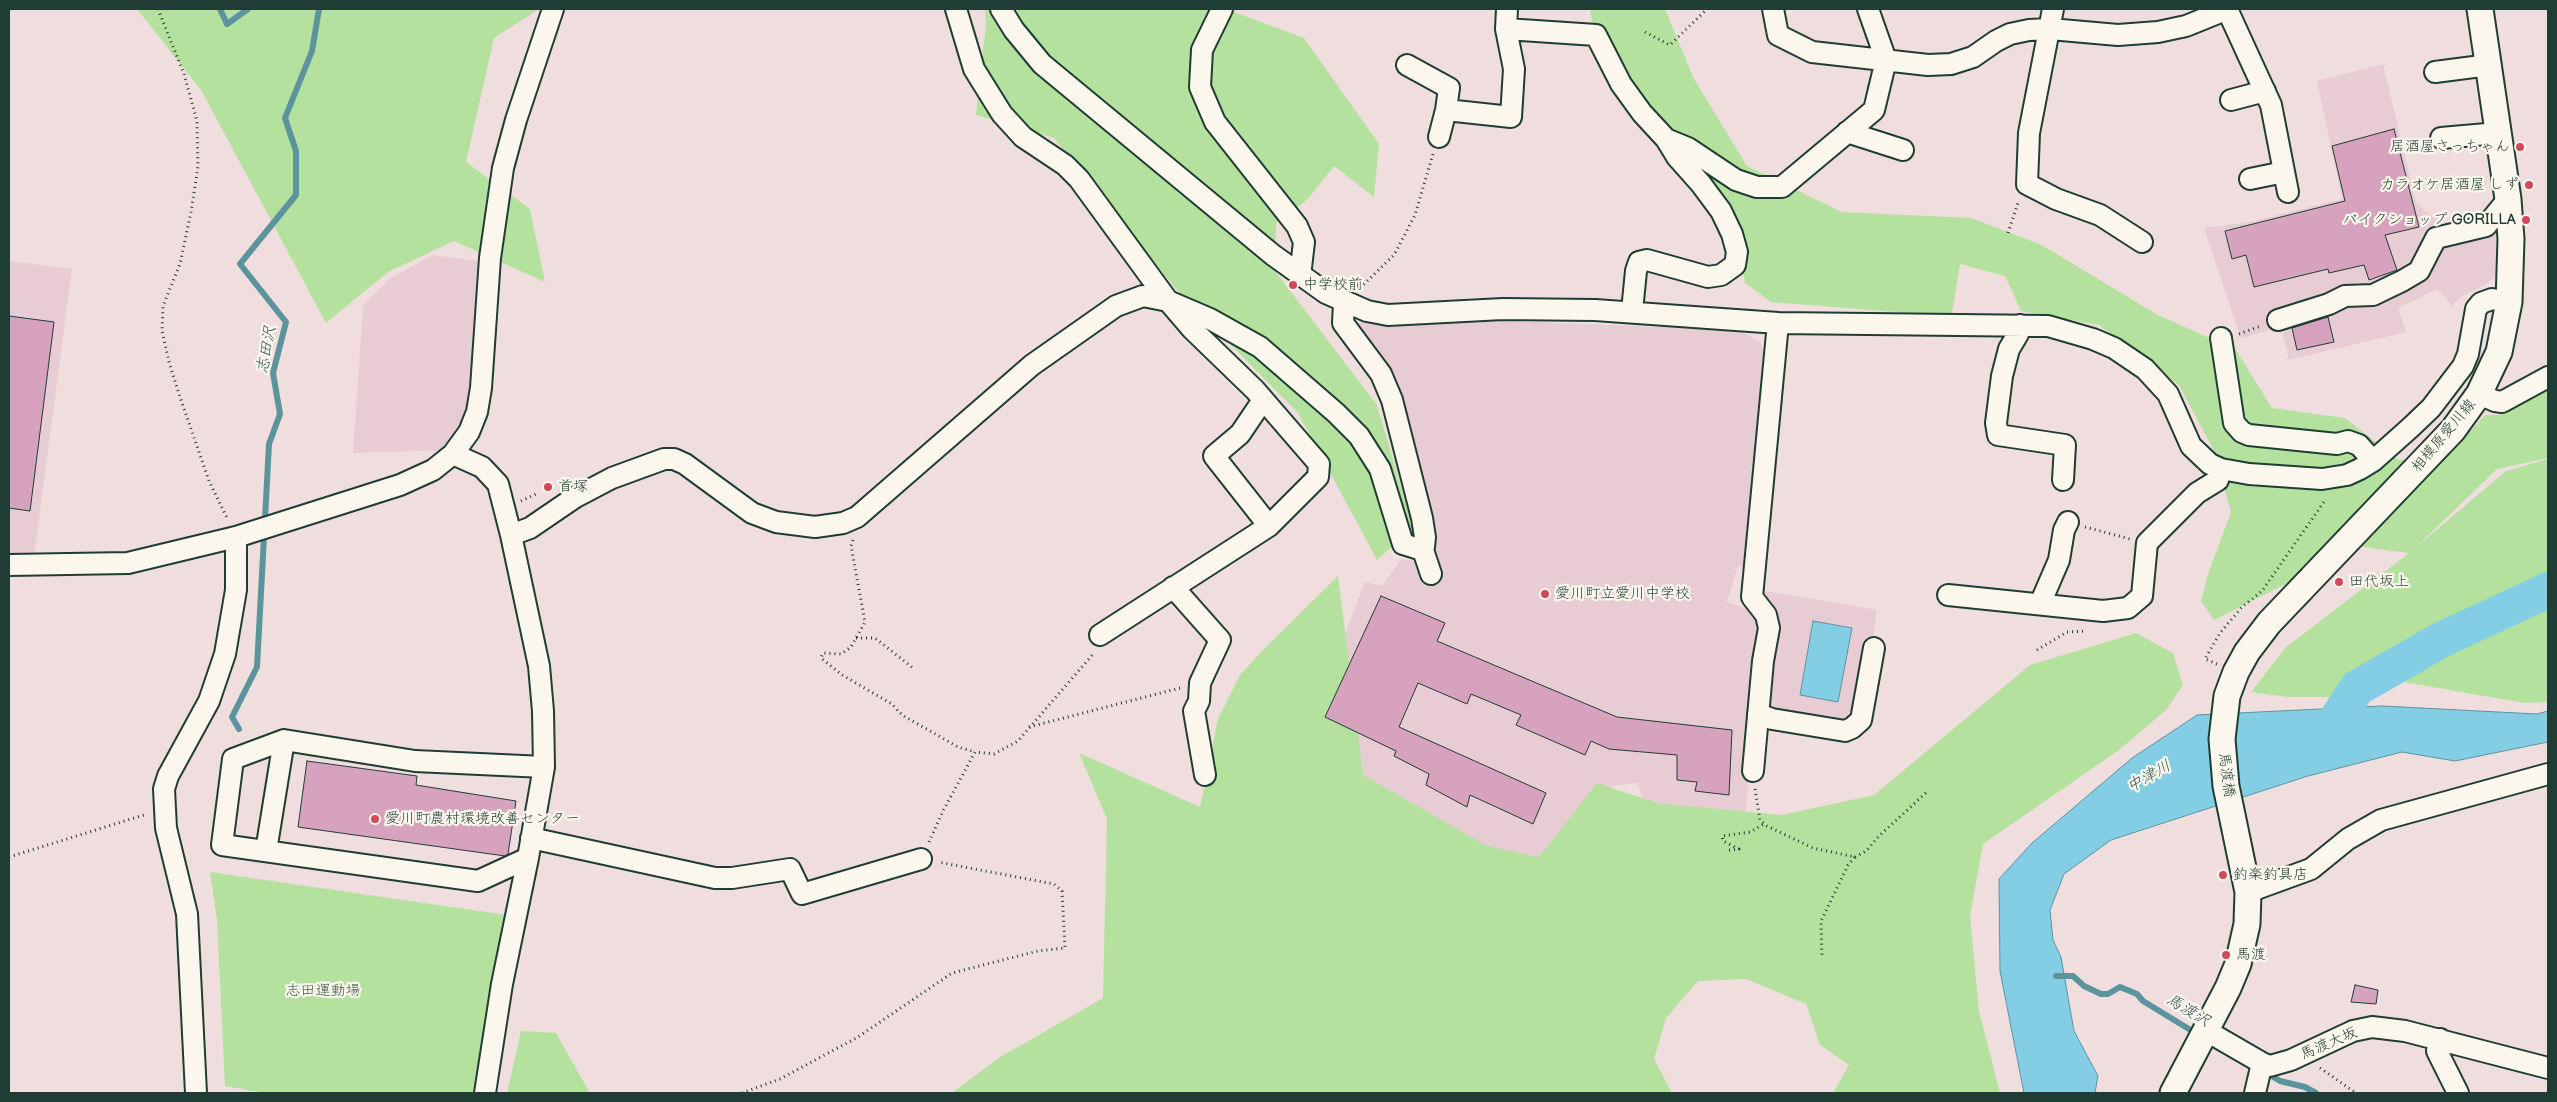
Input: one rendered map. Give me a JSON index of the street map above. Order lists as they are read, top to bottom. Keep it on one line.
{"streets":{"main road":["相模原愛川線","馬渡橋"],"street":["馬渡大坂"]},"crossings":[["相模原愛川線","馬渡橋"]],"water":["志田沢","中津川","馬渡沢"],"parks":["志田運動場"],"places":["居酒屋さっちゃん","カラオケ居酒屋 しず","バイクショップ GORILLA","中学校前","首塚","田代坂上","愛川町立愛川中学校","愛川町農村環境改善センター","釣楽釣具店","馬渡"]}
